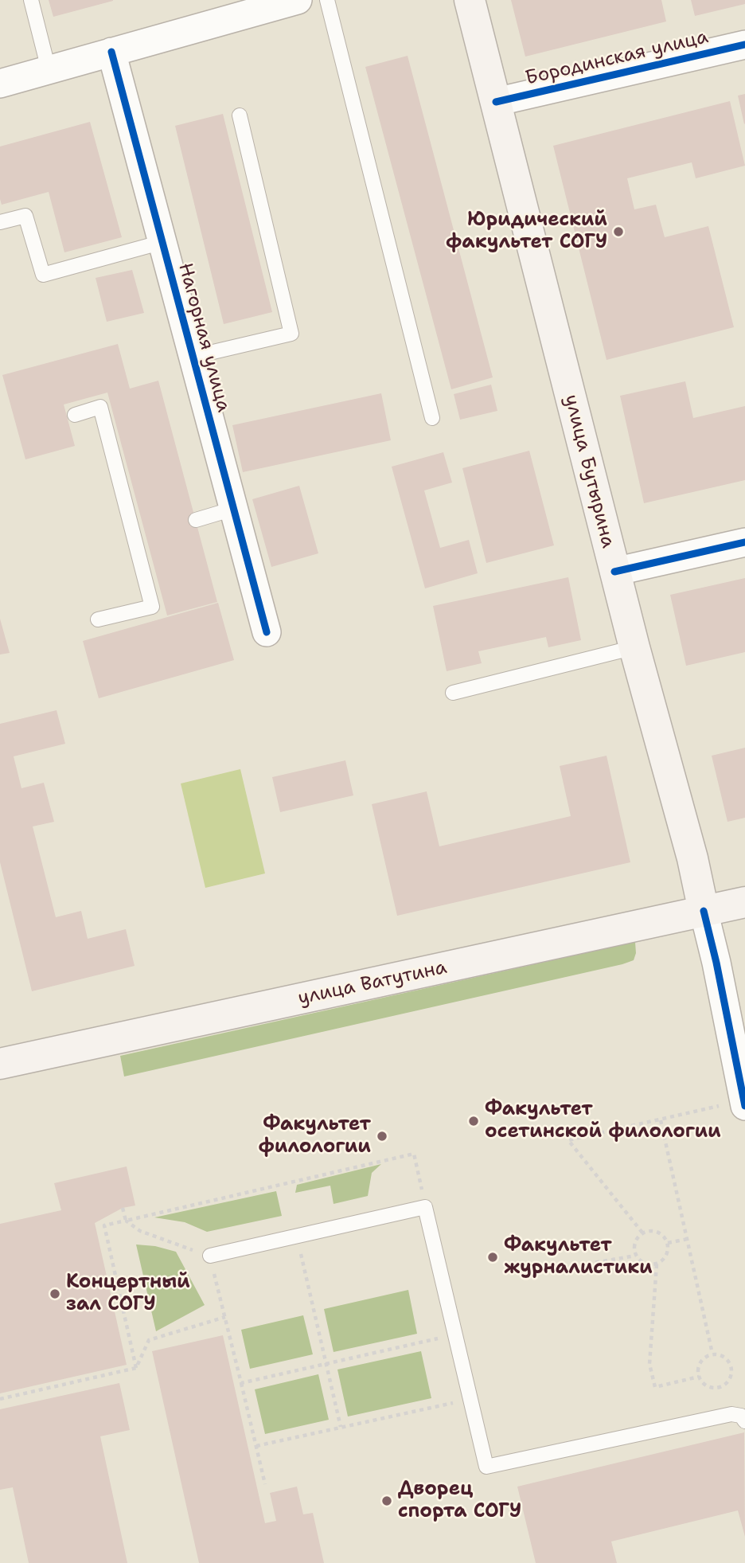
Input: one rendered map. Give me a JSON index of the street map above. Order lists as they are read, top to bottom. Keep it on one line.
{"streets":{"main road":["улица Бутырина","улица Ватутина"],"street":["Бородинская улица","Нагорная улица"]},"crossings":[["Бородинская улица","улица Бутырина"],["улица Бутырина","улица Ватутина"]],"places":["Юридический факультет СОГУ","Факультет осетинской филологии","Факультет филологии","Факультет журналистики","Концертный зал СОГУ","Дворец спорта СОГУ"]}
